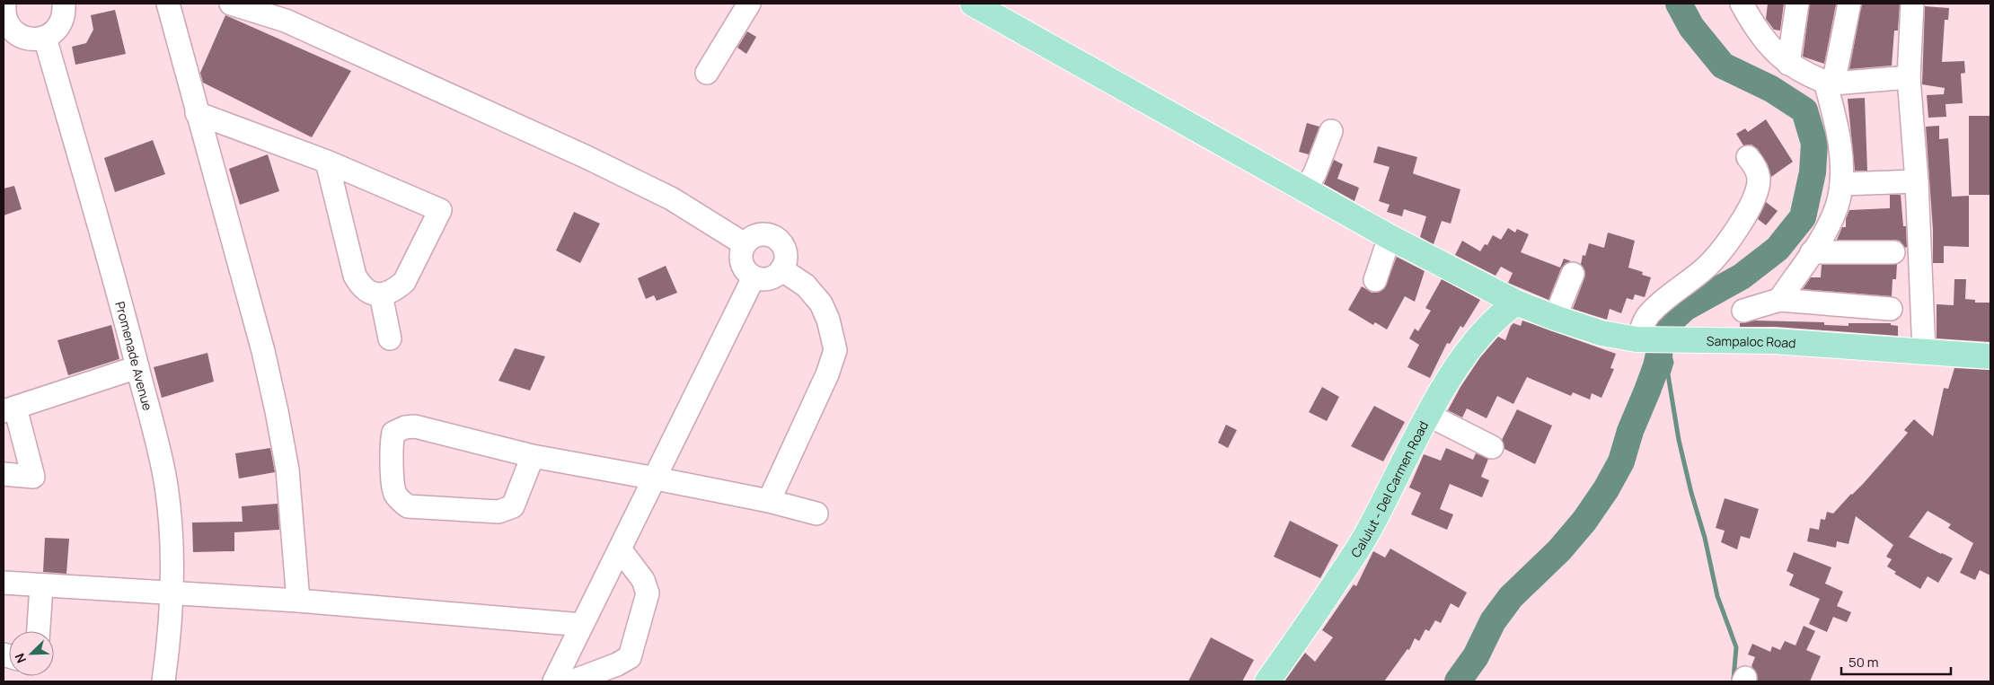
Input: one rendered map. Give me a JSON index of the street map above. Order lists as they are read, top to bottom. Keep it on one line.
{"streets":{"main road":["Sampaloc Road","Calulut - Del Carmen Road"],"street":["Promenade Avenue"]},"crossings":[["Sampaloc Road","Calulut - Del Carmen Road"]],"scale_bar":"50 m","north":"bottom left"}
